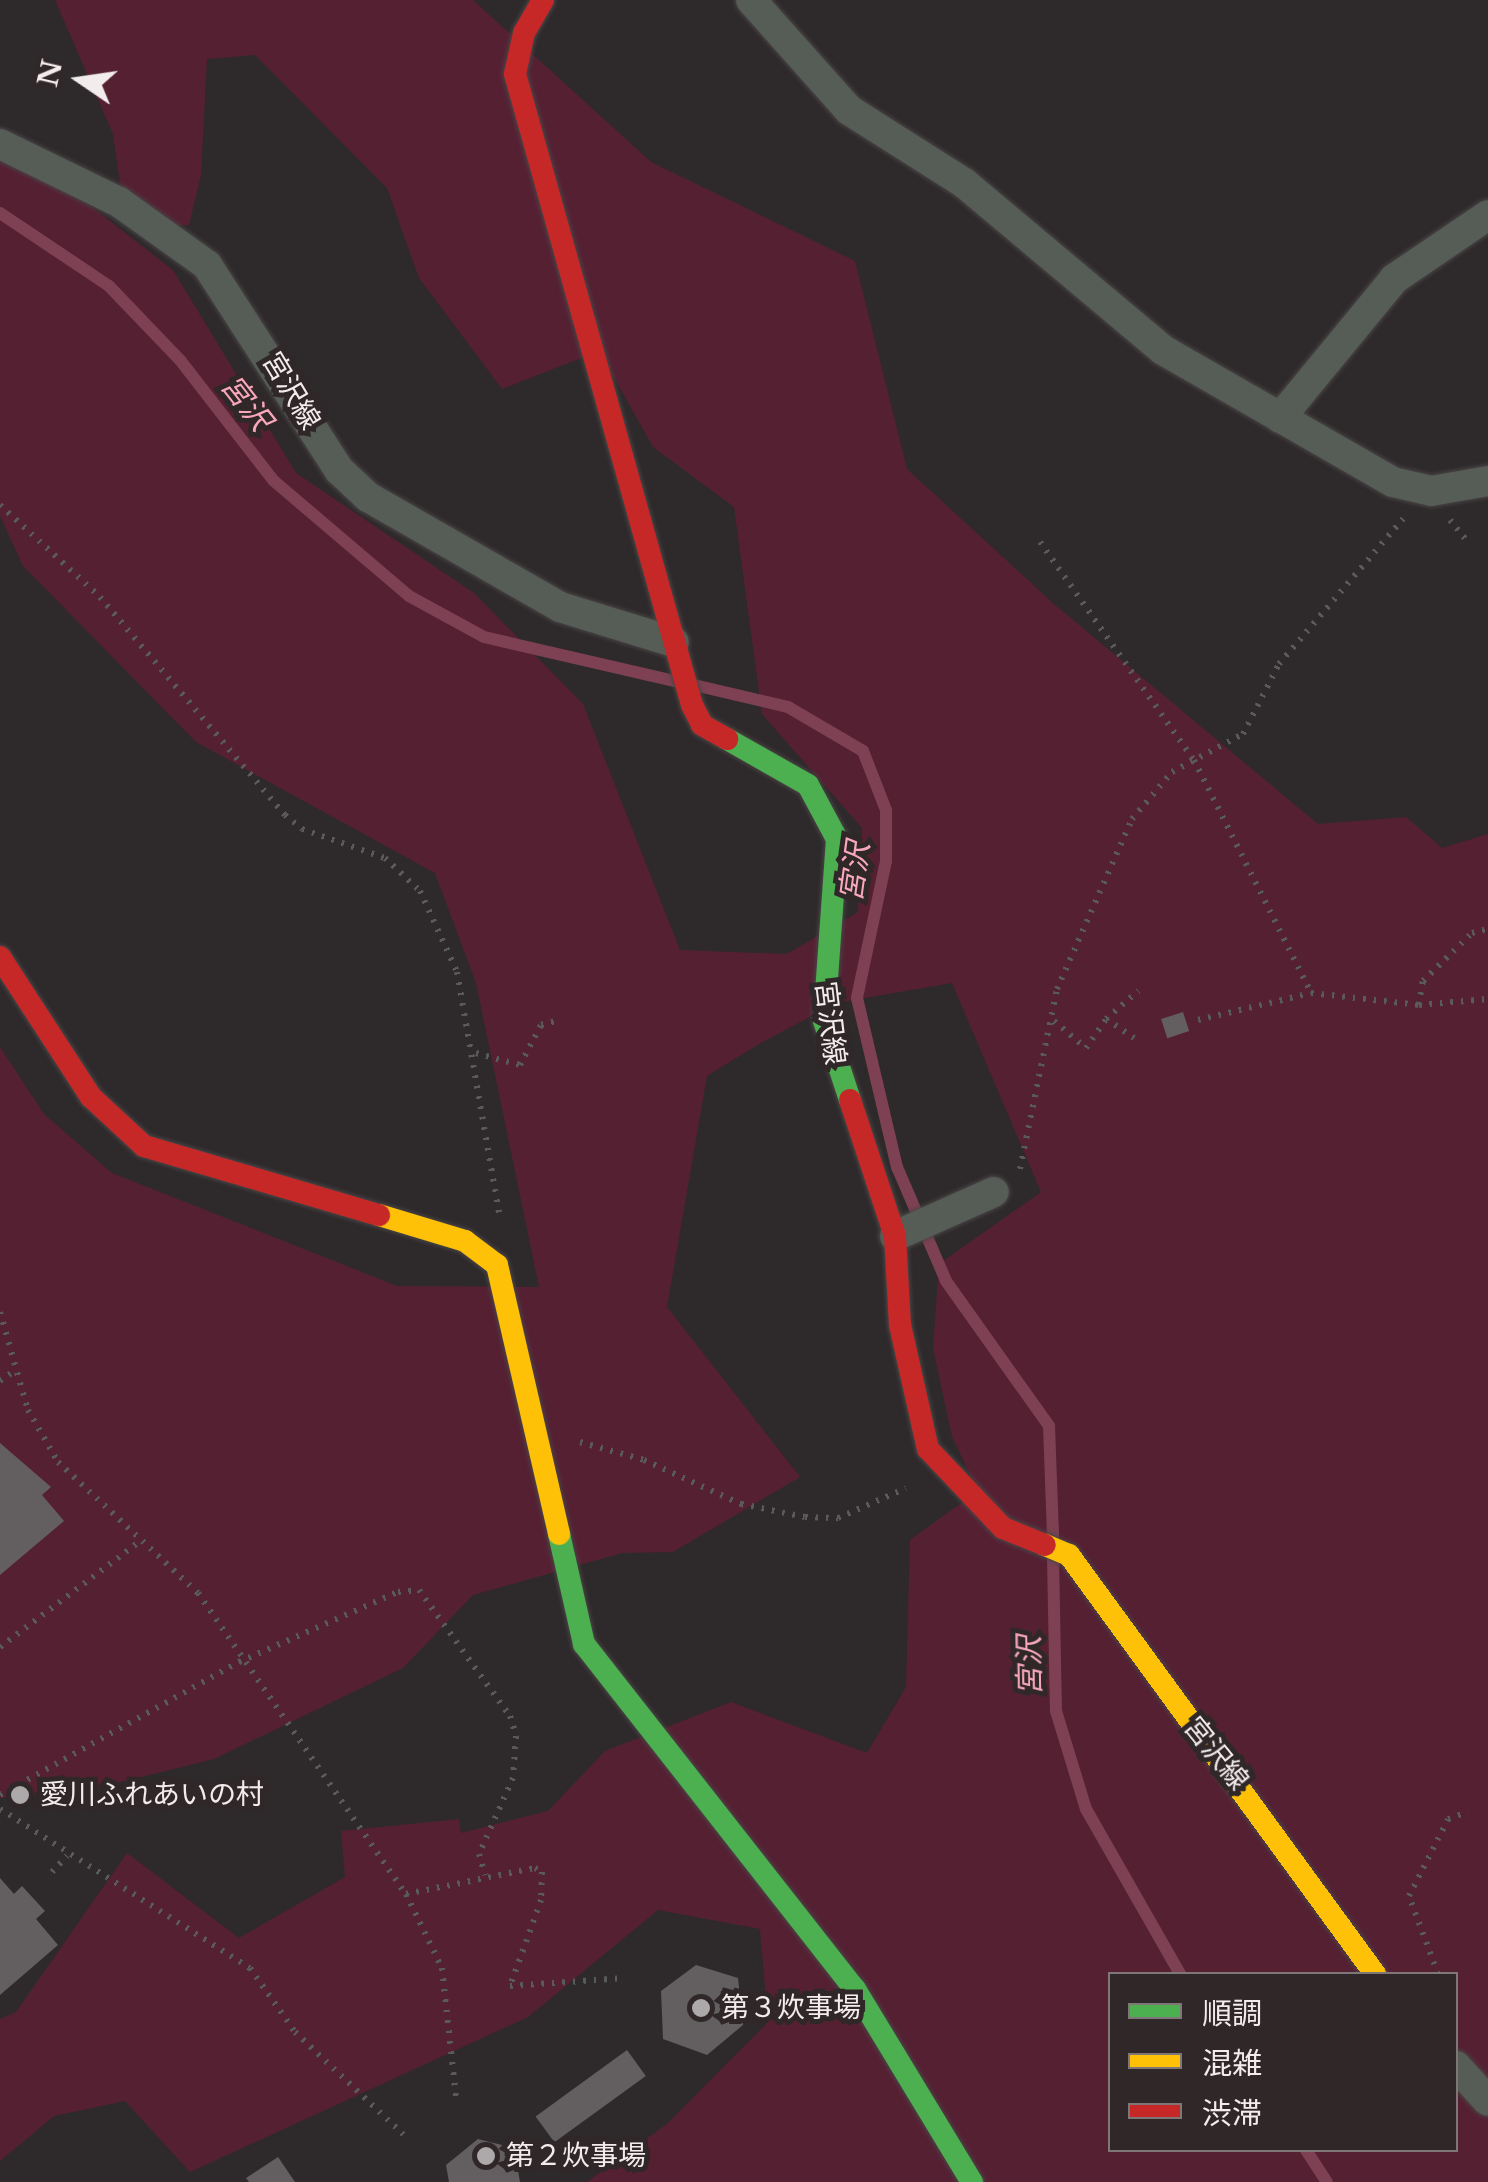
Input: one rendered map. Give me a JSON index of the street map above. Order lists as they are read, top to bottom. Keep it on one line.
{"streets":{"street":["宮沢線"]},"water":["宮沢"],"places":["愛川ふれあいの村","第３炊事場","第２炊事場"],"legend":["順調","混雑","渋滞"],"north":"left"}
